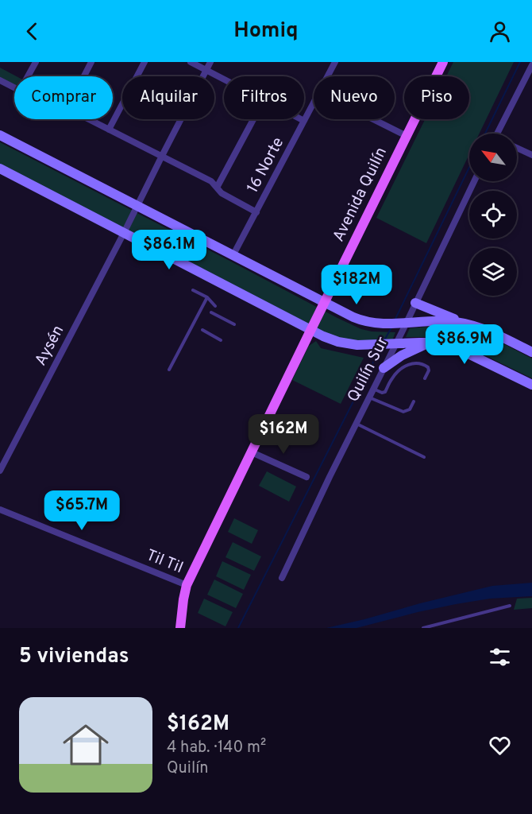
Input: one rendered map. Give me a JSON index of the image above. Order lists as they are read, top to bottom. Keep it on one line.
{"streets":{"main road":["Avenida Quilín"],"street":["16 Norte","Aysén","Quilín Sur","Til Til"]},"crossings":[["Avenida Quilín","Til Til"]],"north":"top left","page":{"header":"Homiq","chip":["Comprar","Alquilar","Filtros","Nuevo","Piso"],"price":["$86.1M","$182M","$86.9M","$162M","$65.7M"],"heading":"5 viviendas","list":[{"name":"$162M","note":"4 hab. · 140 m² · Quilín"}]}}
